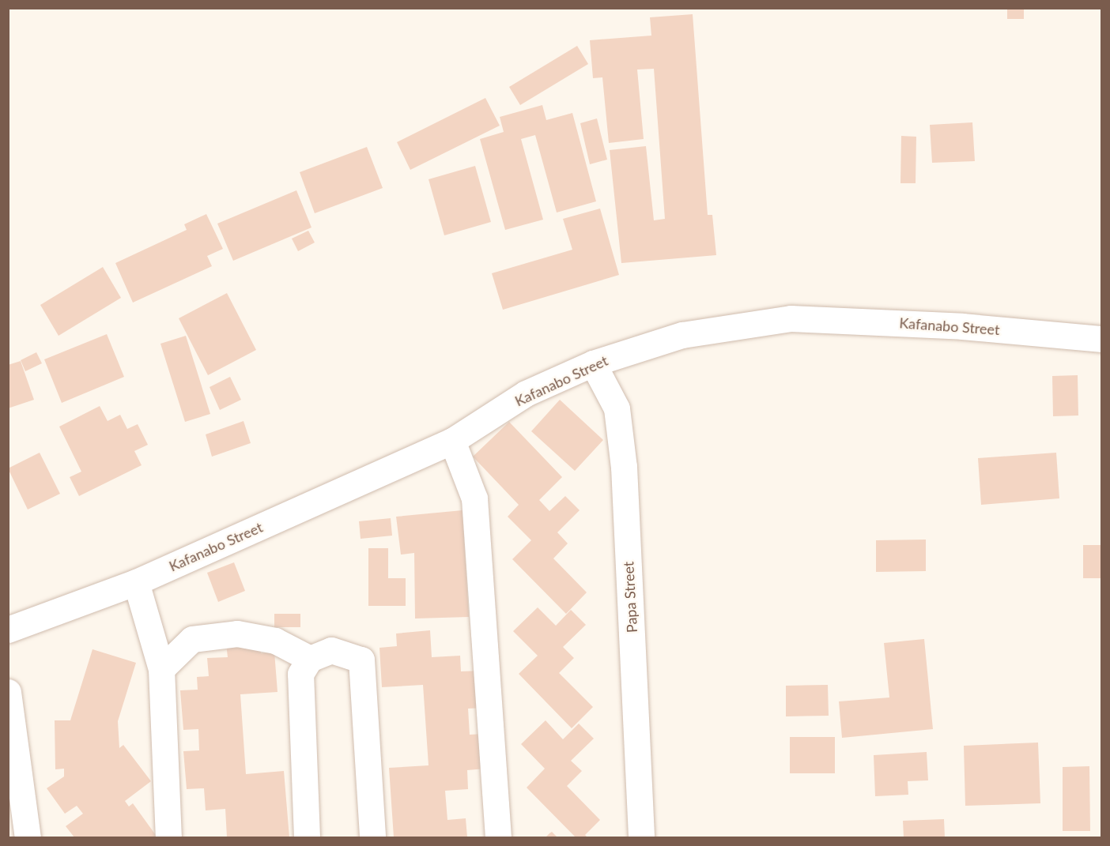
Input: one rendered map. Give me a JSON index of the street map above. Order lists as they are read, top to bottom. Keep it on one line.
{"streets":{"street":["Kafanabo Street","Papa Street"]},"crossings":[["Kafanabo Street","Papa Street"]]}
